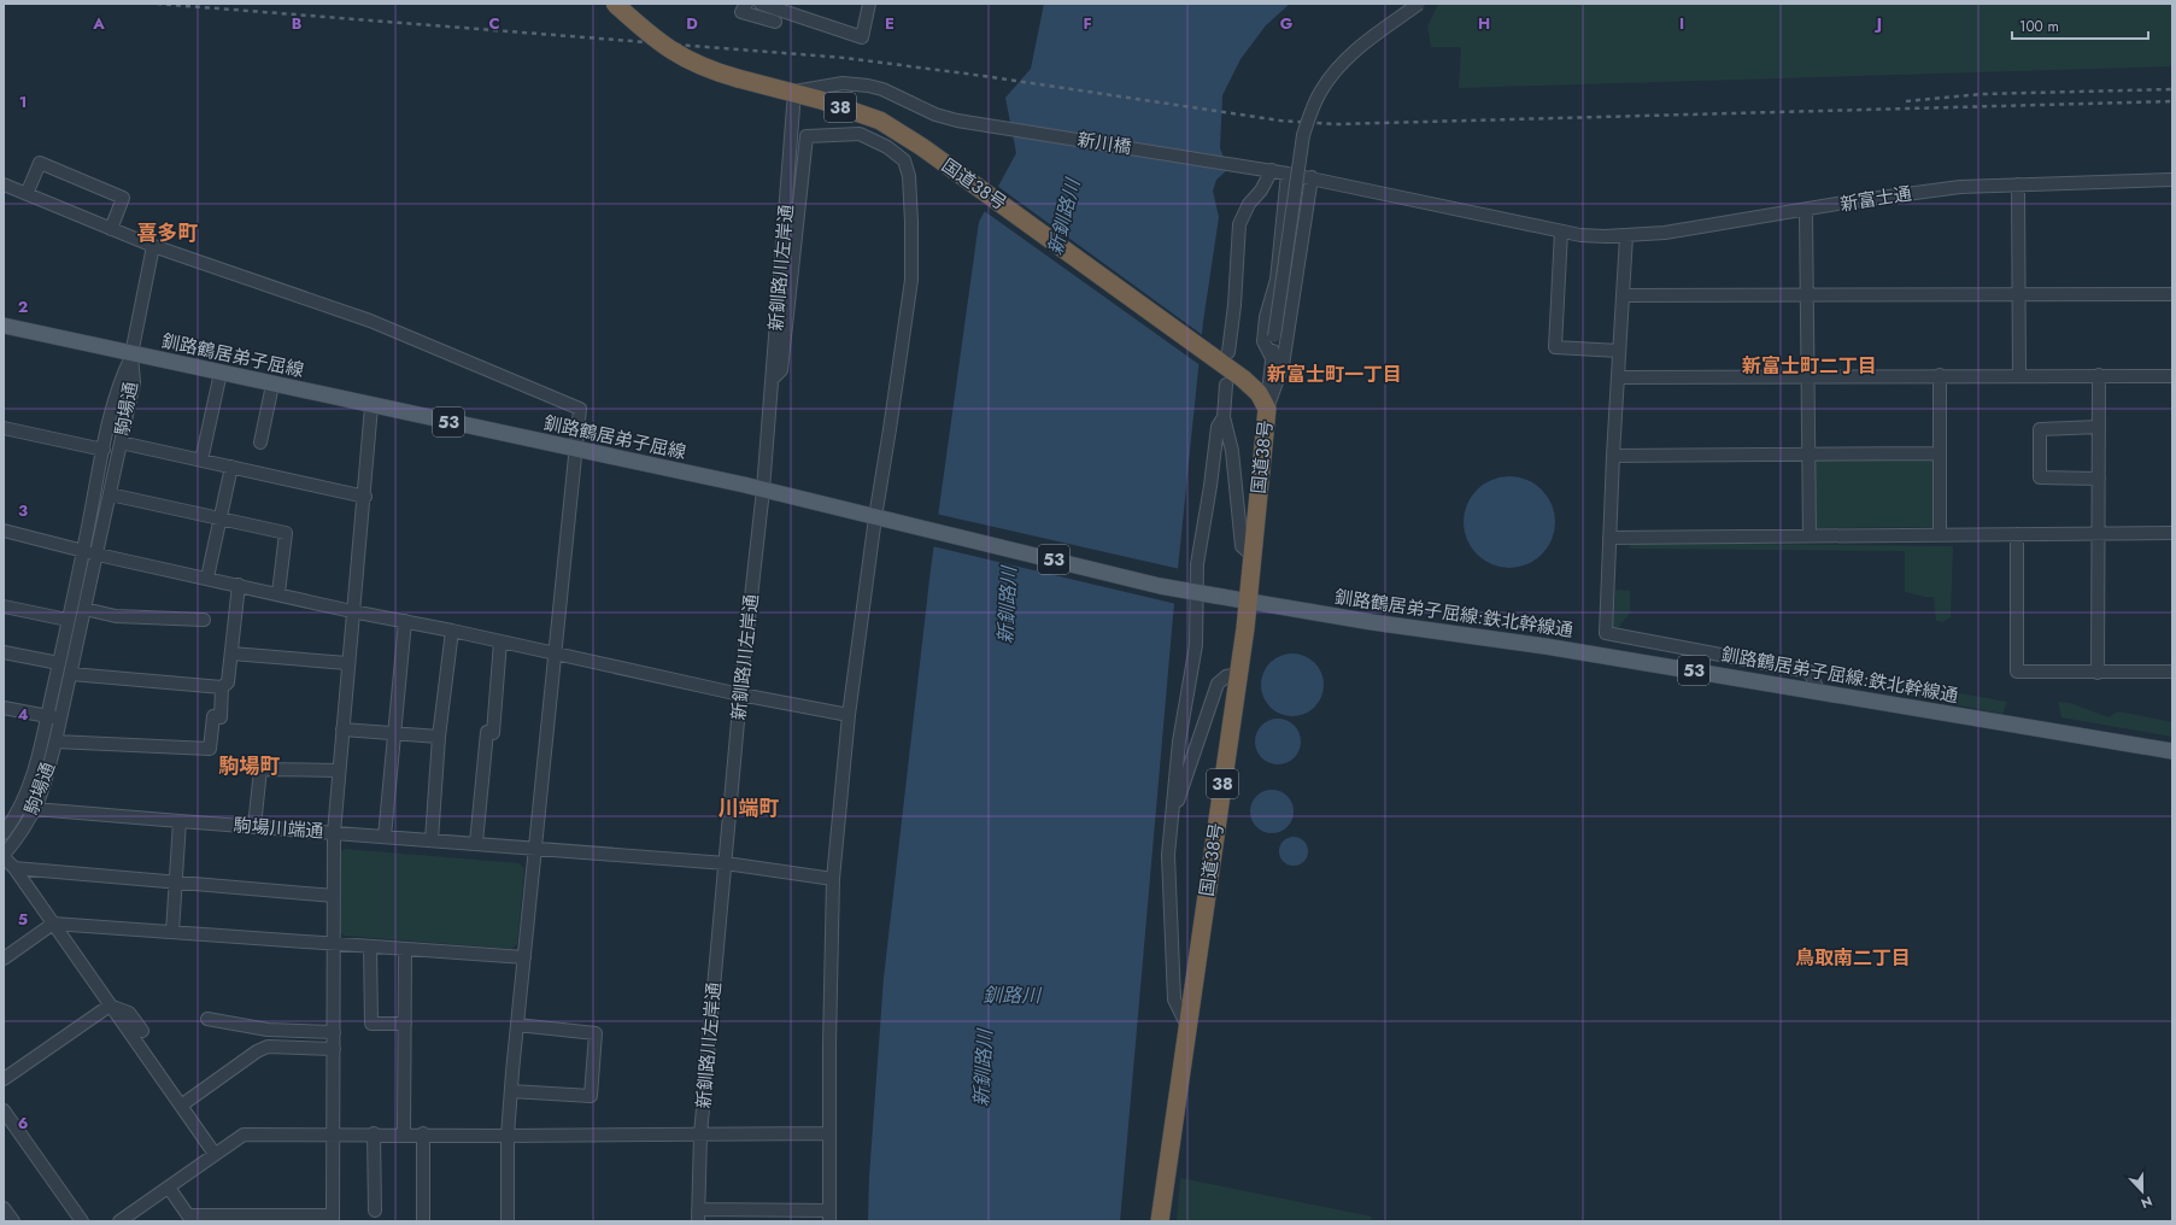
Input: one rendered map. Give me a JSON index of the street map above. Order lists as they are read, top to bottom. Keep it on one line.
{"streets":{"highway":["38","国道38号"],"main road":["釧路鶴居弟子屈線","53","釧路鶴居弟子屈線:鉄北幹線通"],"street":["新川橋","新富士通","新釧路川左岸通","駒場通","駒場川端通"]},"crossings":[["新川橋","国道38号"],["新川橋","新富士通"],["新川橋","新釧路川左岸通"],["国道38号","新釧路川左岸通"],["国道38号","釧路鶴居弟子屈線:鉄北幹線通"],["新釧路川左岸通","釧路鶴居弟子屈線"],["新釧路川左岸通","駒場川端通"],["釧路鶴居弟子屈線","駒場通"],["釧路鶴居弟子屈線","釧路鶴居弟子屈線:鉄北幹線通"],["駒場通","駒場川端通"]],"districts":["喜多町","新富士町二丁目","新富士町一丁目","駒場町","川端町","鳥取南二丁目"],"water":["新釧路川","釧路川"],"scale_bar":"100 m","north":"bottom","grid":{"columns":["A","B","C","D","E","F","G","H","I","J"],"rows":["1","2","3","4","5","6"]}}
